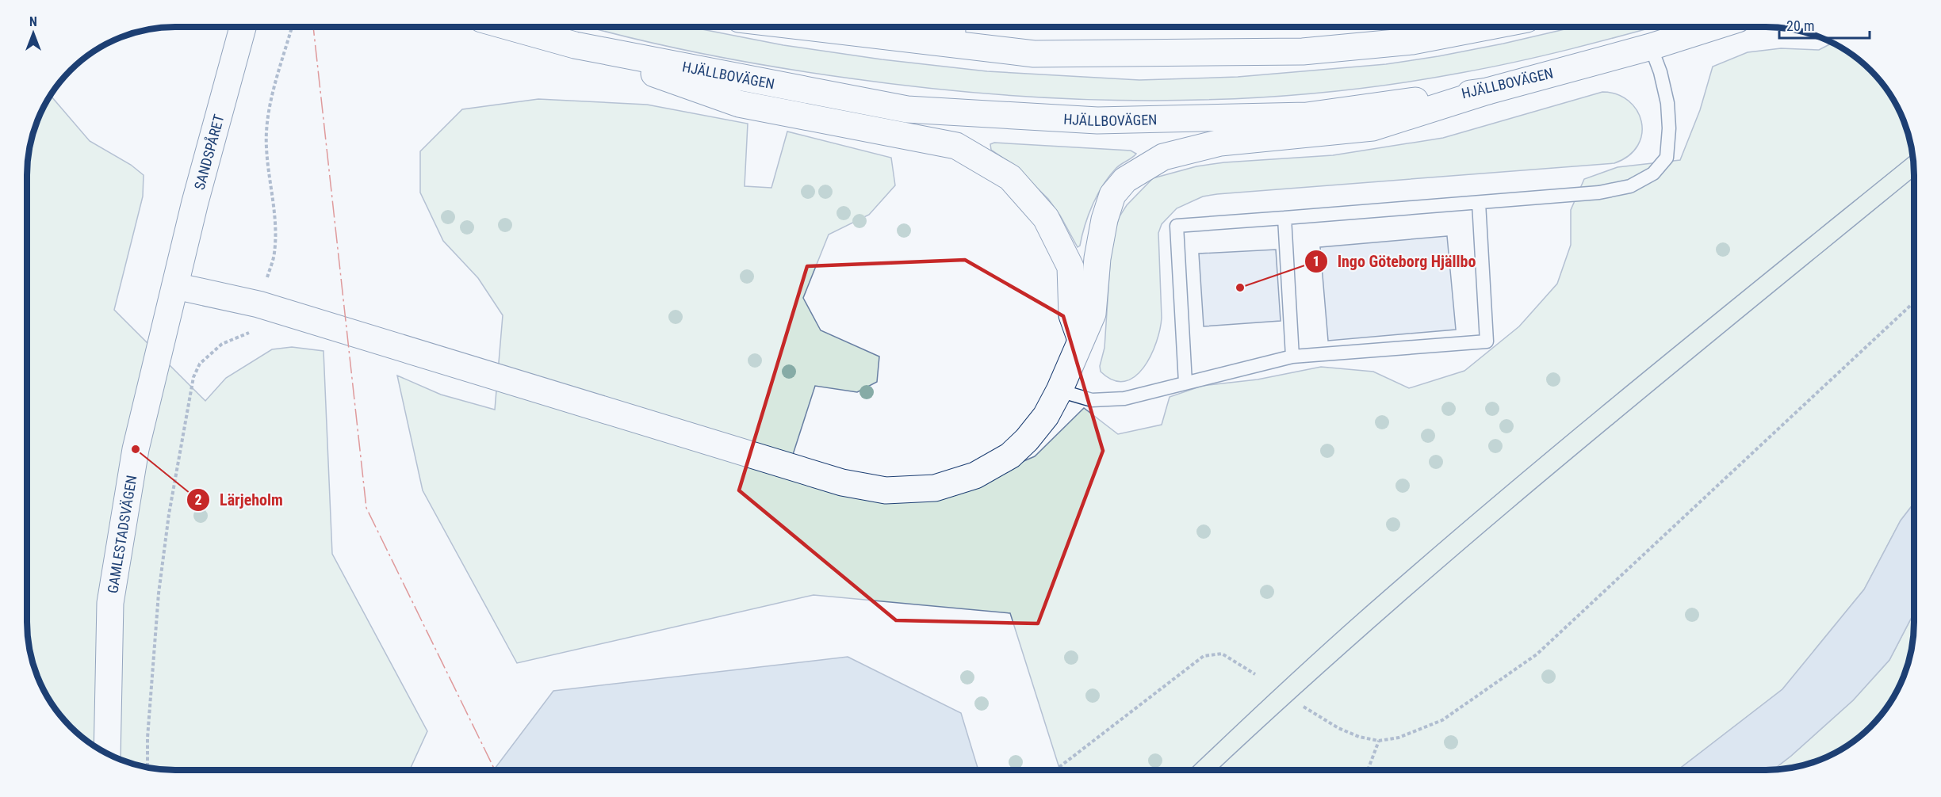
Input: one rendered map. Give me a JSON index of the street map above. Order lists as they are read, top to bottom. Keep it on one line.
{"streets":{"main road":["HJÄLLBOVÄGEN","SANDSPÅRET","GAMLESTADSVÄGEN"]},"crossings":[["SANDSPÅRET","GAMLESTADSVÄGEN"]],"places":["Ingo Göteborg Hjällbo","Lärjeholm"],"scale_bar":"20 m","north":"top"}
